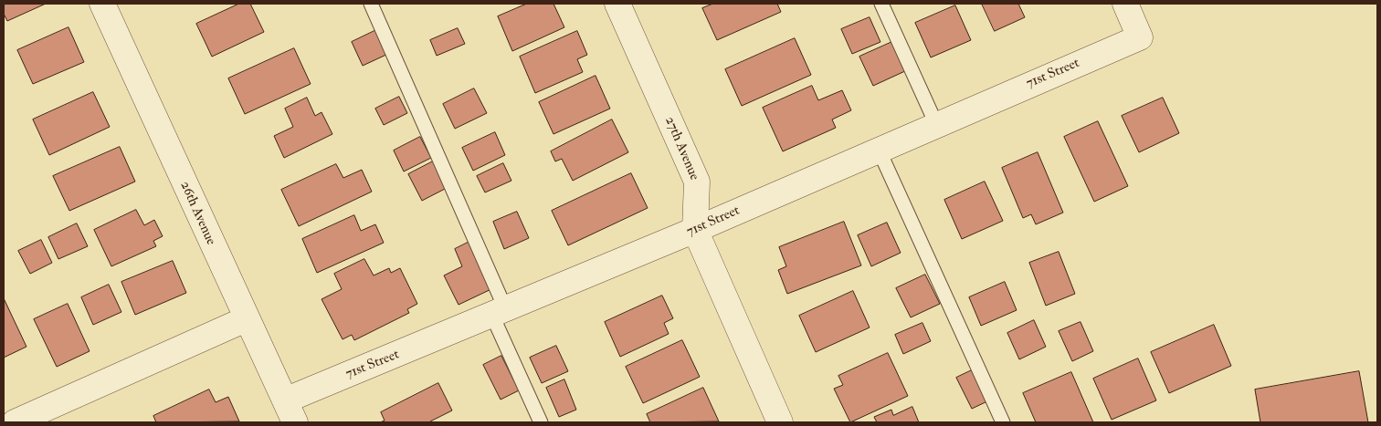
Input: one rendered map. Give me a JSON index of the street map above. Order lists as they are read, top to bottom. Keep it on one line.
{"streets":{"street":["71st Street","27th Avenue","26th Avenue"]},"crossings":[["71st Street","27th Avenue"],["71st Street","26th Avenue"]]}
